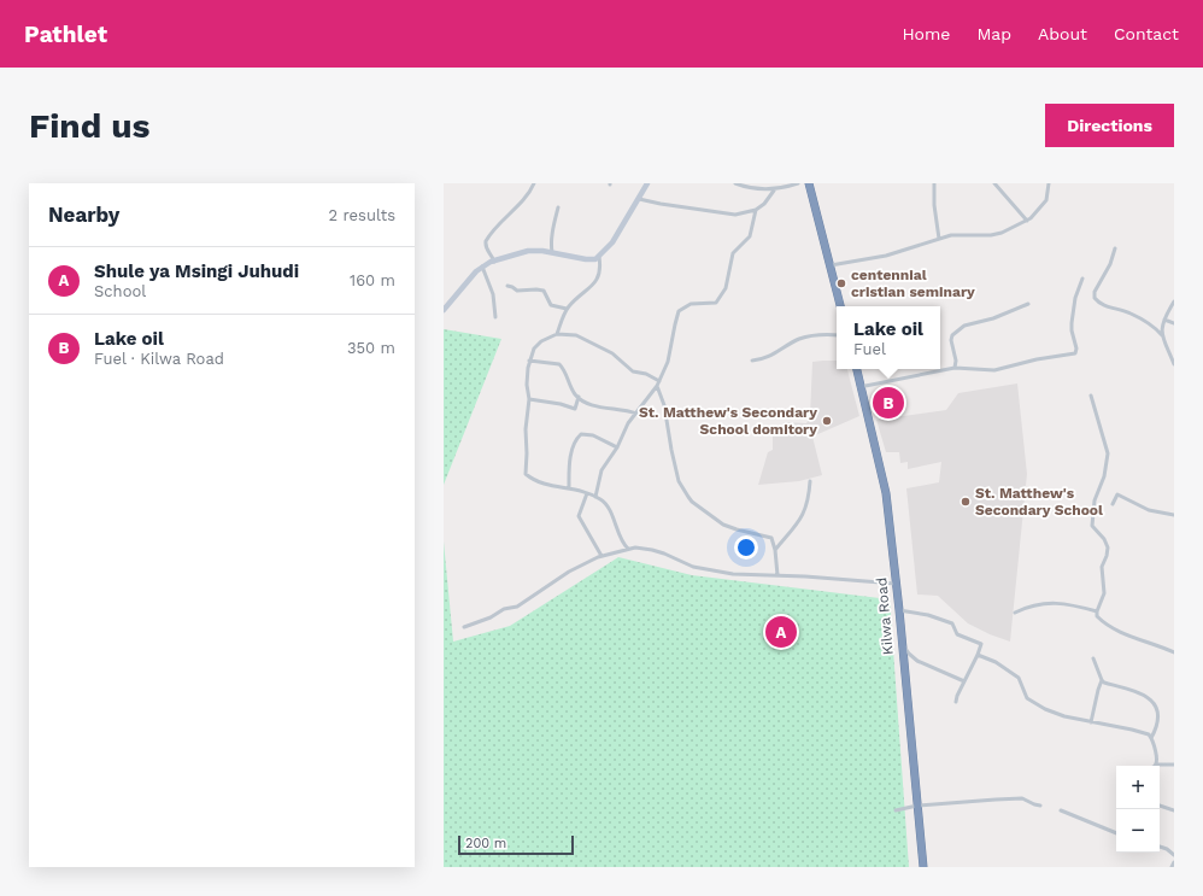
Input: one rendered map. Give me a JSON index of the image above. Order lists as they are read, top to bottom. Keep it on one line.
{"streets":{"highway":["Kilwa Road"]},"places":["centennial cristian seminary","St. Matthew's Secondary School domitory","St. Matthew's Secondary School"],"scale_bar":"200 m","page":{"header":"Pathlet","nav":["Home","Map","About","Contact"],"buttons":"Directions","title":"Find us","heading":["Nearby","2 results"],"list":[{"mark":"A","name":"Shule ya Msingi Juhudi","note":"School","value":"160 m"},{"mark":"B","name":"Lake oil","note":"Fuel · Kilwa Road","value":"350 m"}],"popup":["Lake oil","Fuel"],"pins":["B","A"],"map_buttons":["+","−"],"scale":"200 m"}}
